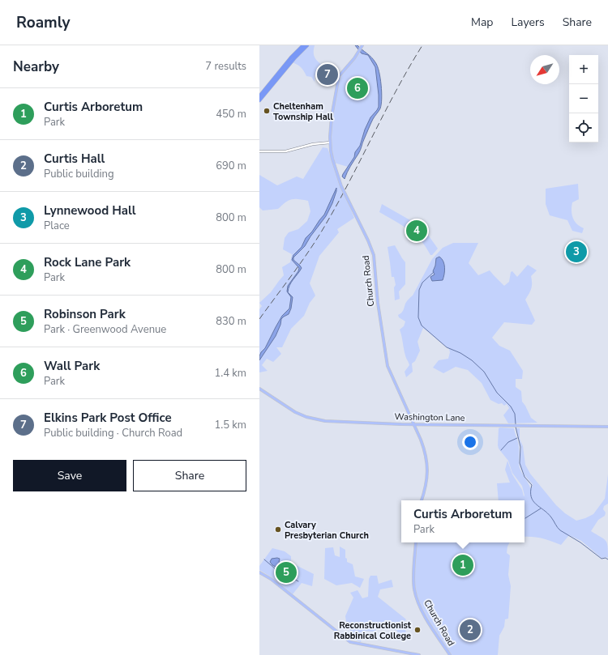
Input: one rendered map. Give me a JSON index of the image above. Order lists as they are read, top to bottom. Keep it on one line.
{"streets":{"main road":["Church Road","Washington Lane"]},"crossings":[["Church Road","Washington Lane"]],"places":["Cheltenham Township Hall","Calvary Presbyterian Church","Reconstructionist Rabbinical College"],"north":"bottom left","page":{"header":"Roamly","nav":["Map","Layers","Share"],"heading":["Nearby","7 results"],"map_buttons":["+","−"],"pins":["7","6","4","3","1","5","2"],"list":[{"mark":"1","name":"Curtis Arboretum","note":"Park","value":"450 m"},{"mark":"2","name":"Curtis Hall","note":"Public building","value":"690 m"},{"mark":"3","name":"Lynnewood Hall","note":"Place","value":"800 m"},{"mark":"4","name":"Rock Lane Park","note":"Park","value":"800 m"},{"mark":"5","name":"Robinson Park","note":"Park · Greenwood Avenue","value":"830 m"},{"mark":"6","name":"Wall Park","note":"Park","value":"1.4 km"},{"mark":"7","name":"Elkins Park Post Office","note":"Public building · Church Road","value":"1.5 km"}],"buttons":["Save","Share"],"popup":["Curtis Arboretum","Park"]}}
